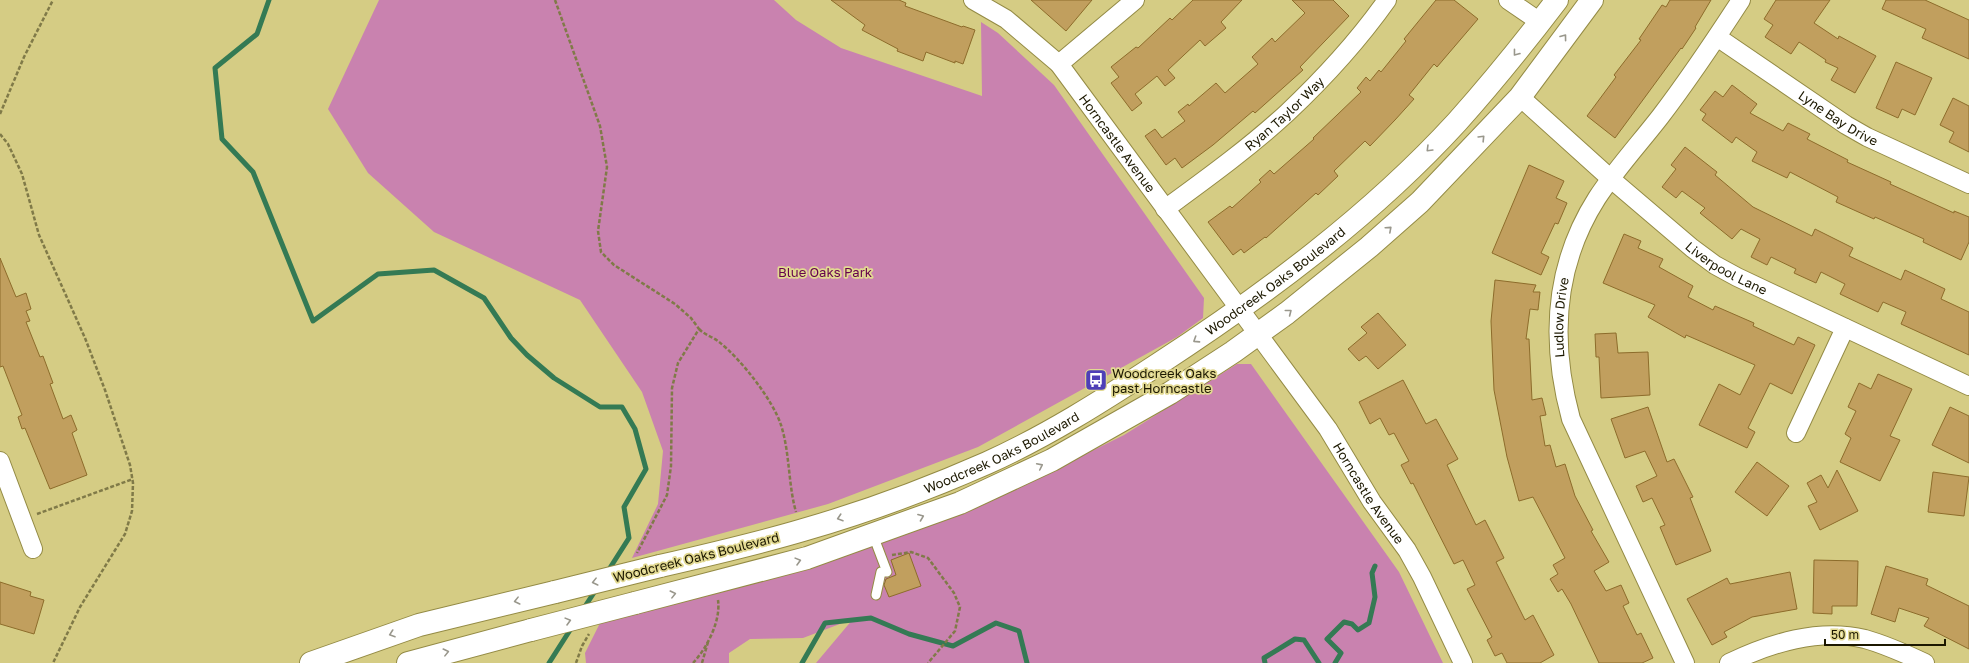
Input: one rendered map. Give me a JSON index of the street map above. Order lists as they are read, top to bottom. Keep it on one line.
{"streets":{"main road":["Woodcreek Oaks Boulevard"],"street":["Ryan Taylor Way","Lyne Bay Drive","Horncastle Avenue","Liverpool Lane","Ludlow Drive"]},"crossings":[["Ryan Taylor Way","Horncastle Avenue"],["Lyne Bay Drive","Ludlow Drive"],["Horncastle Avenue","Woodcreek Oaks Boulevard"],["Liverpool Lane","Woodcreek Oaks Boulevard"],["Liverpool Lane","Ludlow Drive"]],"parks":["Blue Oaks Park"],"places":{"bus stop":["Woodcreek Oaks past Horncastle"]},"scale_bar":"50 m"}
